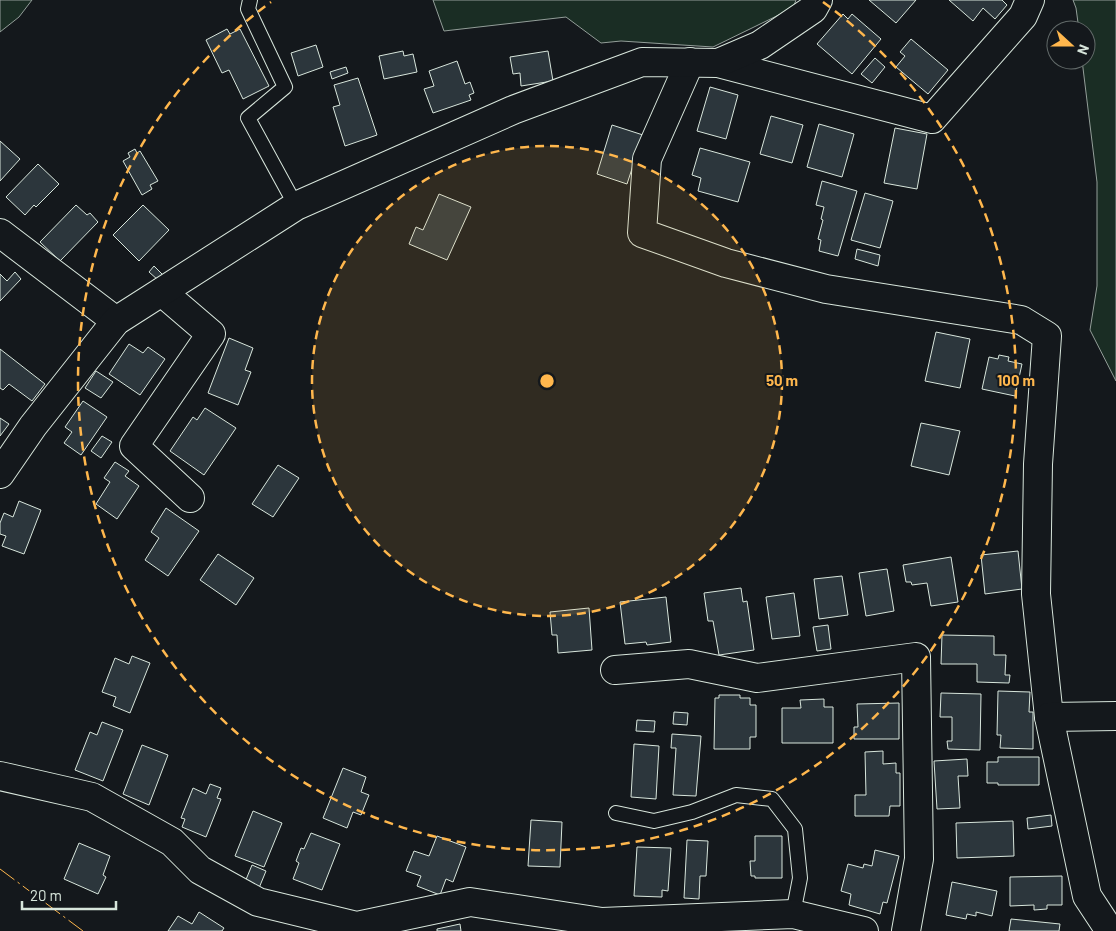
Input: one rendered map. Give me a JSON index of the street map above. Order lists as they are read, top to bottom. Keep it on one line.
{"scale_bar":"20 m","north":"right","rings":["50 m","100 m"]}
